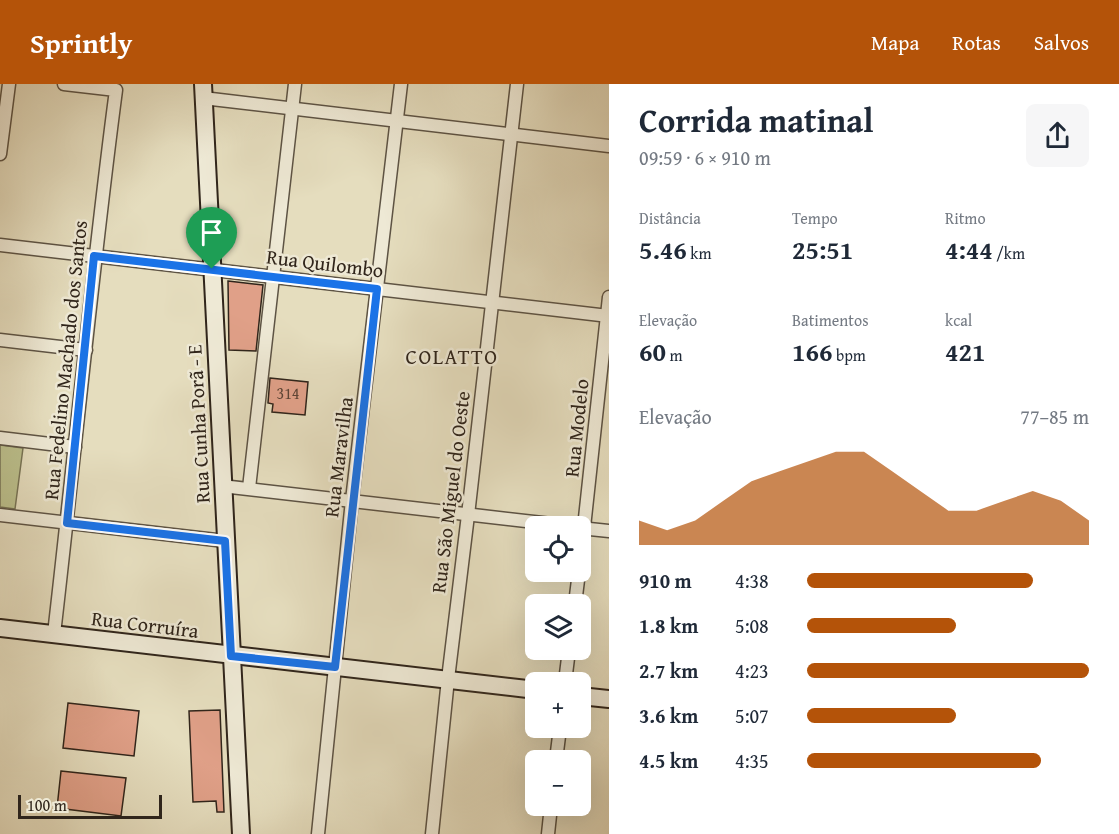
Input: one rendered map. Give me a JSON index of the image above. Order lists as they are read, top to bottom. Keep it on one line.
{"streets":{"street":["Rua Quilombo","Rua Fedelino Machado dos Santos","Rua Cunha Porã - E","Rua Modelo","Rua Maravilha","Rua São Miguel do Oeste","Rua Corruíra"]},"crossings":[["Rua Quilombo","Rua Fedelino Machado dos Santos"],["Rua Quilombo","Rua Cunha Porã - E"],["Rua Quilombo","Rua Modelo"],["Rua Quilombo","Rua Maravilha"],["Rua Quilombo","Rua São Miguel do Oeste"],["Rua Fedelino Machado dos Santos","Rua Corruíra"],["Rua Cunha Porã - E","Rua Corruíra"],["Rua Maravilha","Rua Corruíra"],["Rua São Miguel do Oeste","Rua Corruíra"]],"districts":["COLATTO"],"house_numbers":["314"],"scale_bar":"100 m","page":{"header":"Sprintly","nav":["Mapa","Rotas","Salvos"],"heading":["Corrida matinal","09:59 · 6 × 910 m"],"stats":[["Distância","5.46 km"],["Tempo","25:51"],["Ritmo","4:44 /km"],["Elevação","60 m"],["Batimentos","166 bpm"],["kcal","421"]],"chart":["Elevação","77–85 m"],"map_buttons":["+","−"],"list":[{"name":"910 m","note":"4:38"},{"name":"1.8 km","note":"5:08"},{"name":"2.7 km","note":"4:23"},{"name":"3.6 km","note":"5:07"},{"name":"4.5 km","note":"4:35"}],"scale":"100 m"}}
